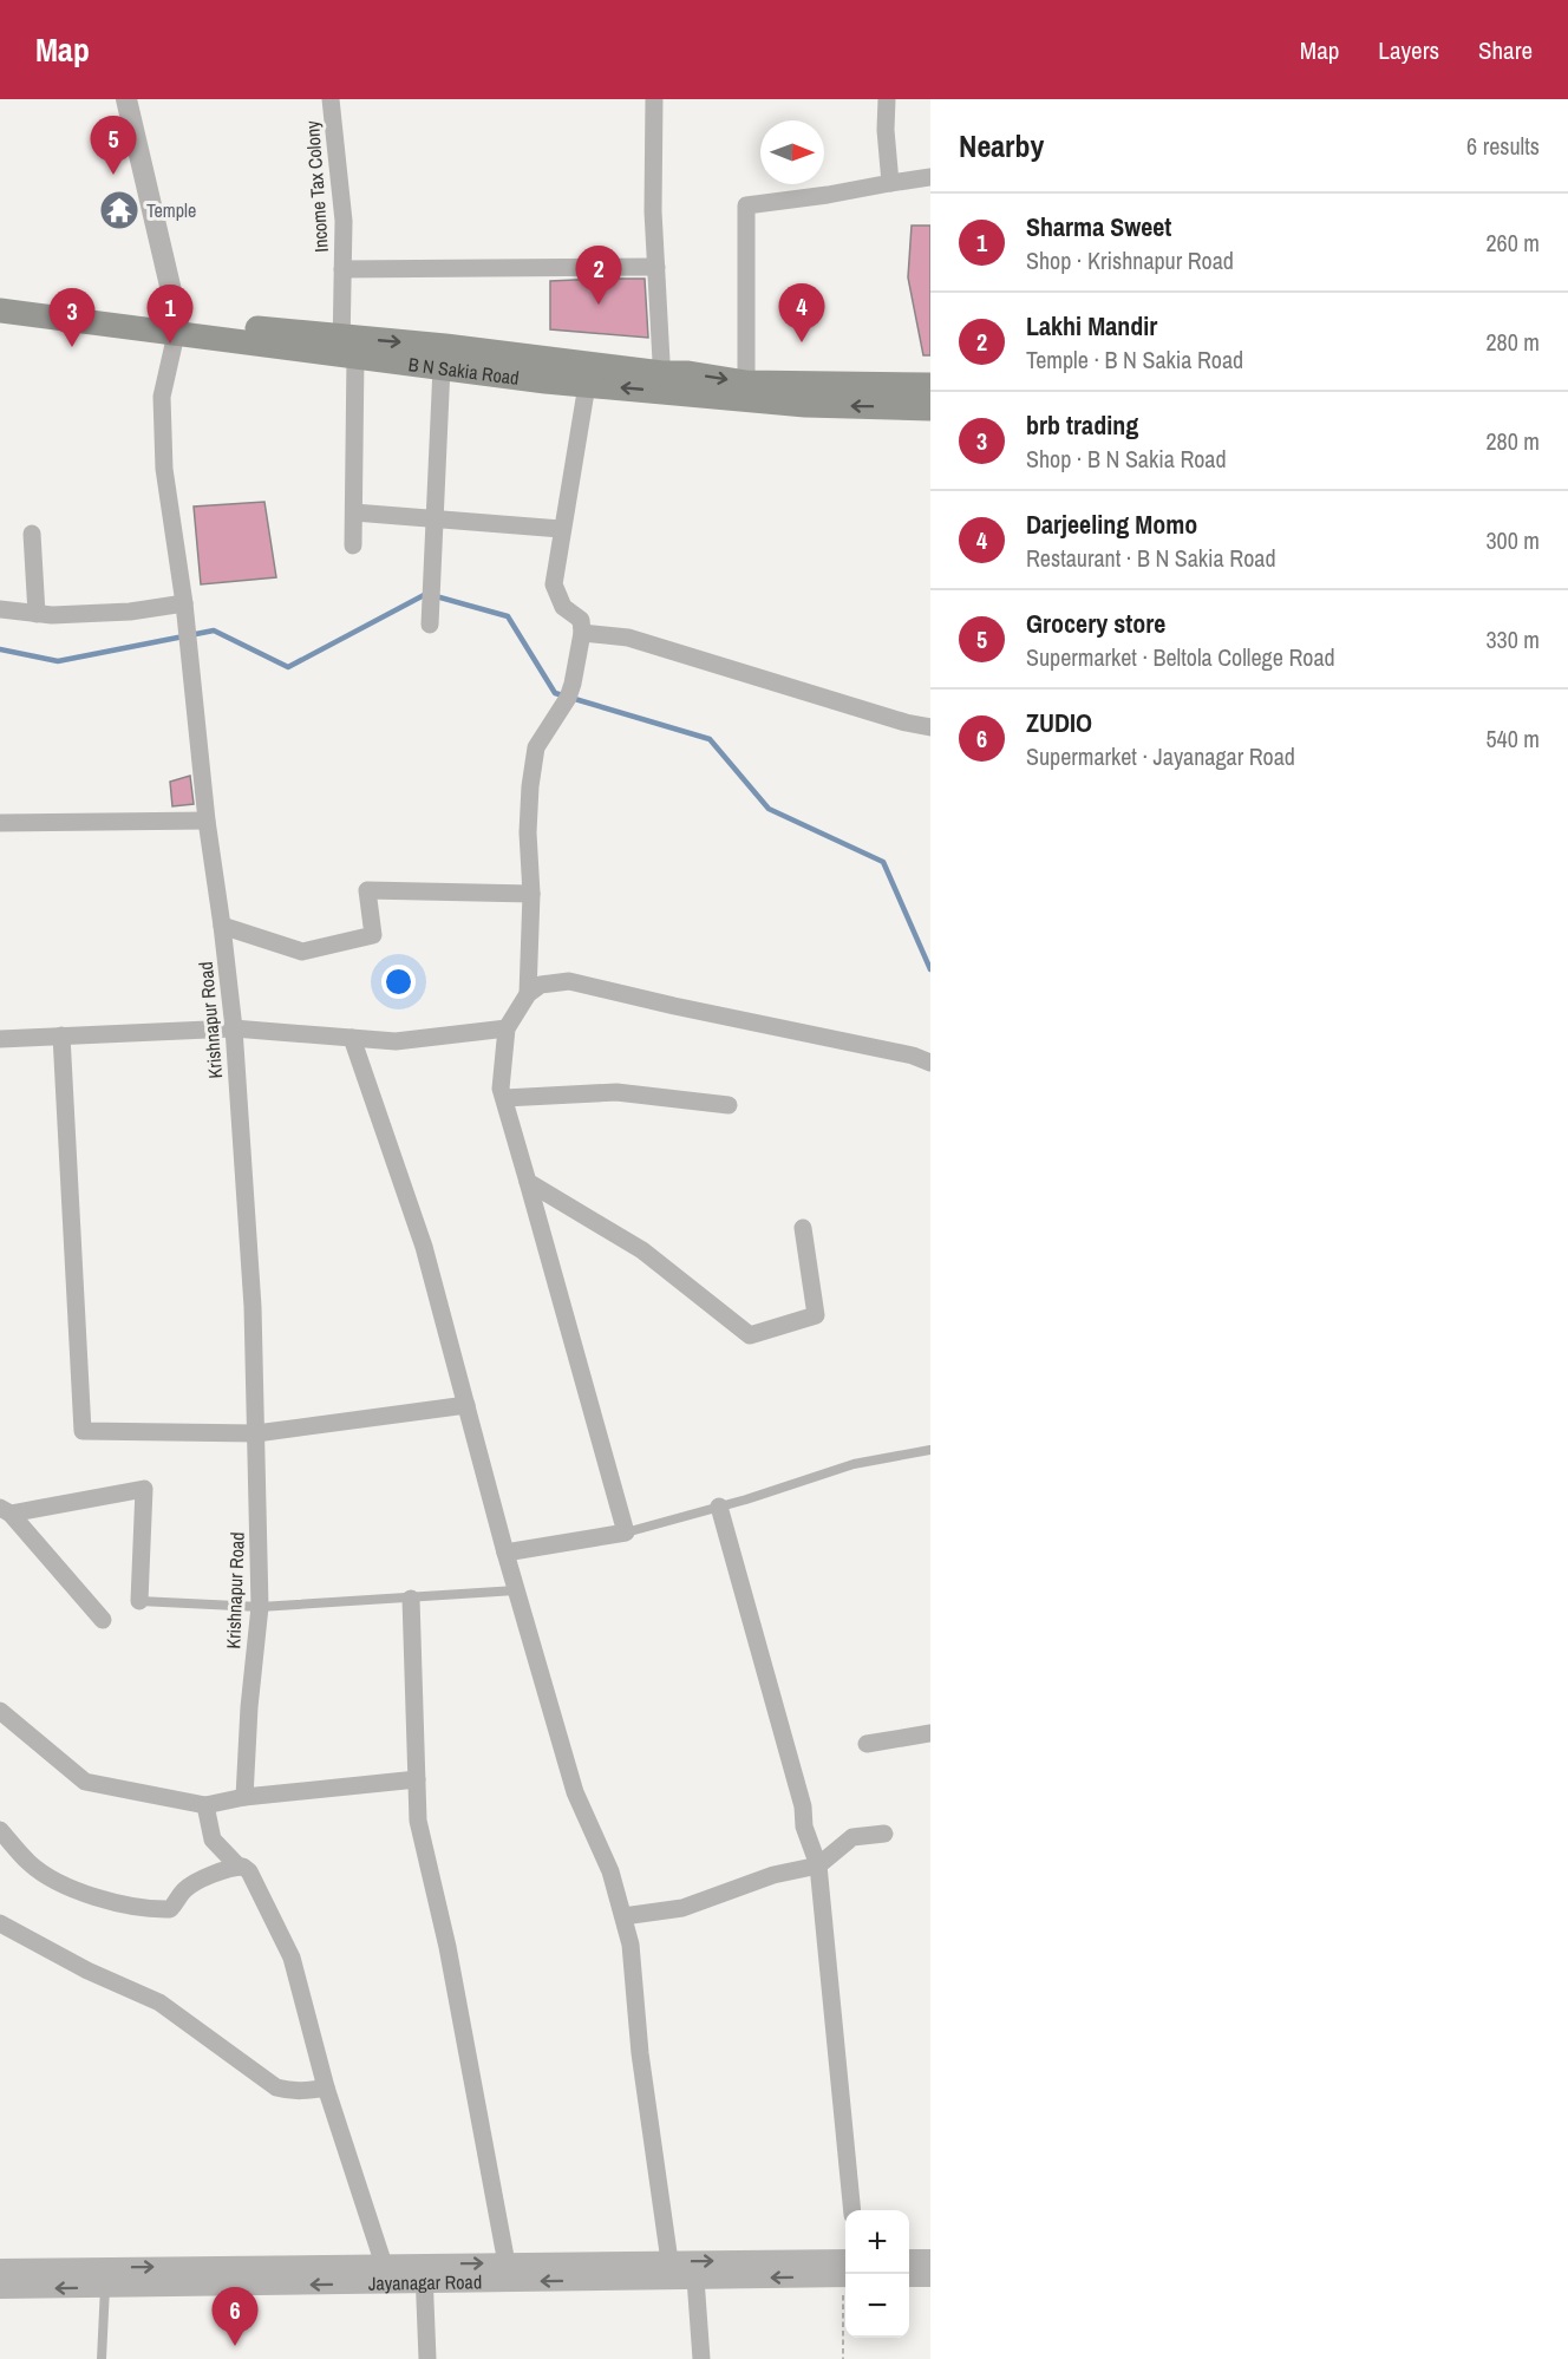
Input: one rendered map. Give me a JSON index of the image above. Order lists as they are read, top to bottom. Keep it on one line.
{"streets":{"main road":["B N Sakia Road"],"street":["Income Tax Colony","Krishnapur Road","Jayanagar Road"]},"crossings":[["Income Tax Colony","B N Sakia Road"],["B N Sakia Road","Krishnapur Road"]],"places":{"temple":["Temple"]},"north":"right","page":{"header":"Map","nav":["Map","Layers","Share"],"heading":["Nearby","6 results"],"pins":["5","2","4","1","3","6"],"list":[{"mark":"1","name":"Sharma Sweet","note":"Shop · Krishnapur Road","value":"260 m"},{"mark":"2","name":"Lakhi Mandir","note":"Temple · B N Sakia Road","value":"280 m"},{"mark":"3","name":"brb trading","note":"Shop · B N Sakia Road","value":"280 m"},{"mark":"4","name":"Darjeeling Momo","note":"Restaurant · B N Sakia Road","value":"300 m"},{"mark":"5","name":"Grocery store","note":"Supermarket · Beltola College Road","value":"330 m"},{"mark":"6","name":"ZUDIO","note":"Supermarket · Jayanagar Road","value":"540 m"}],"map_buttons":["+","−"]}}
